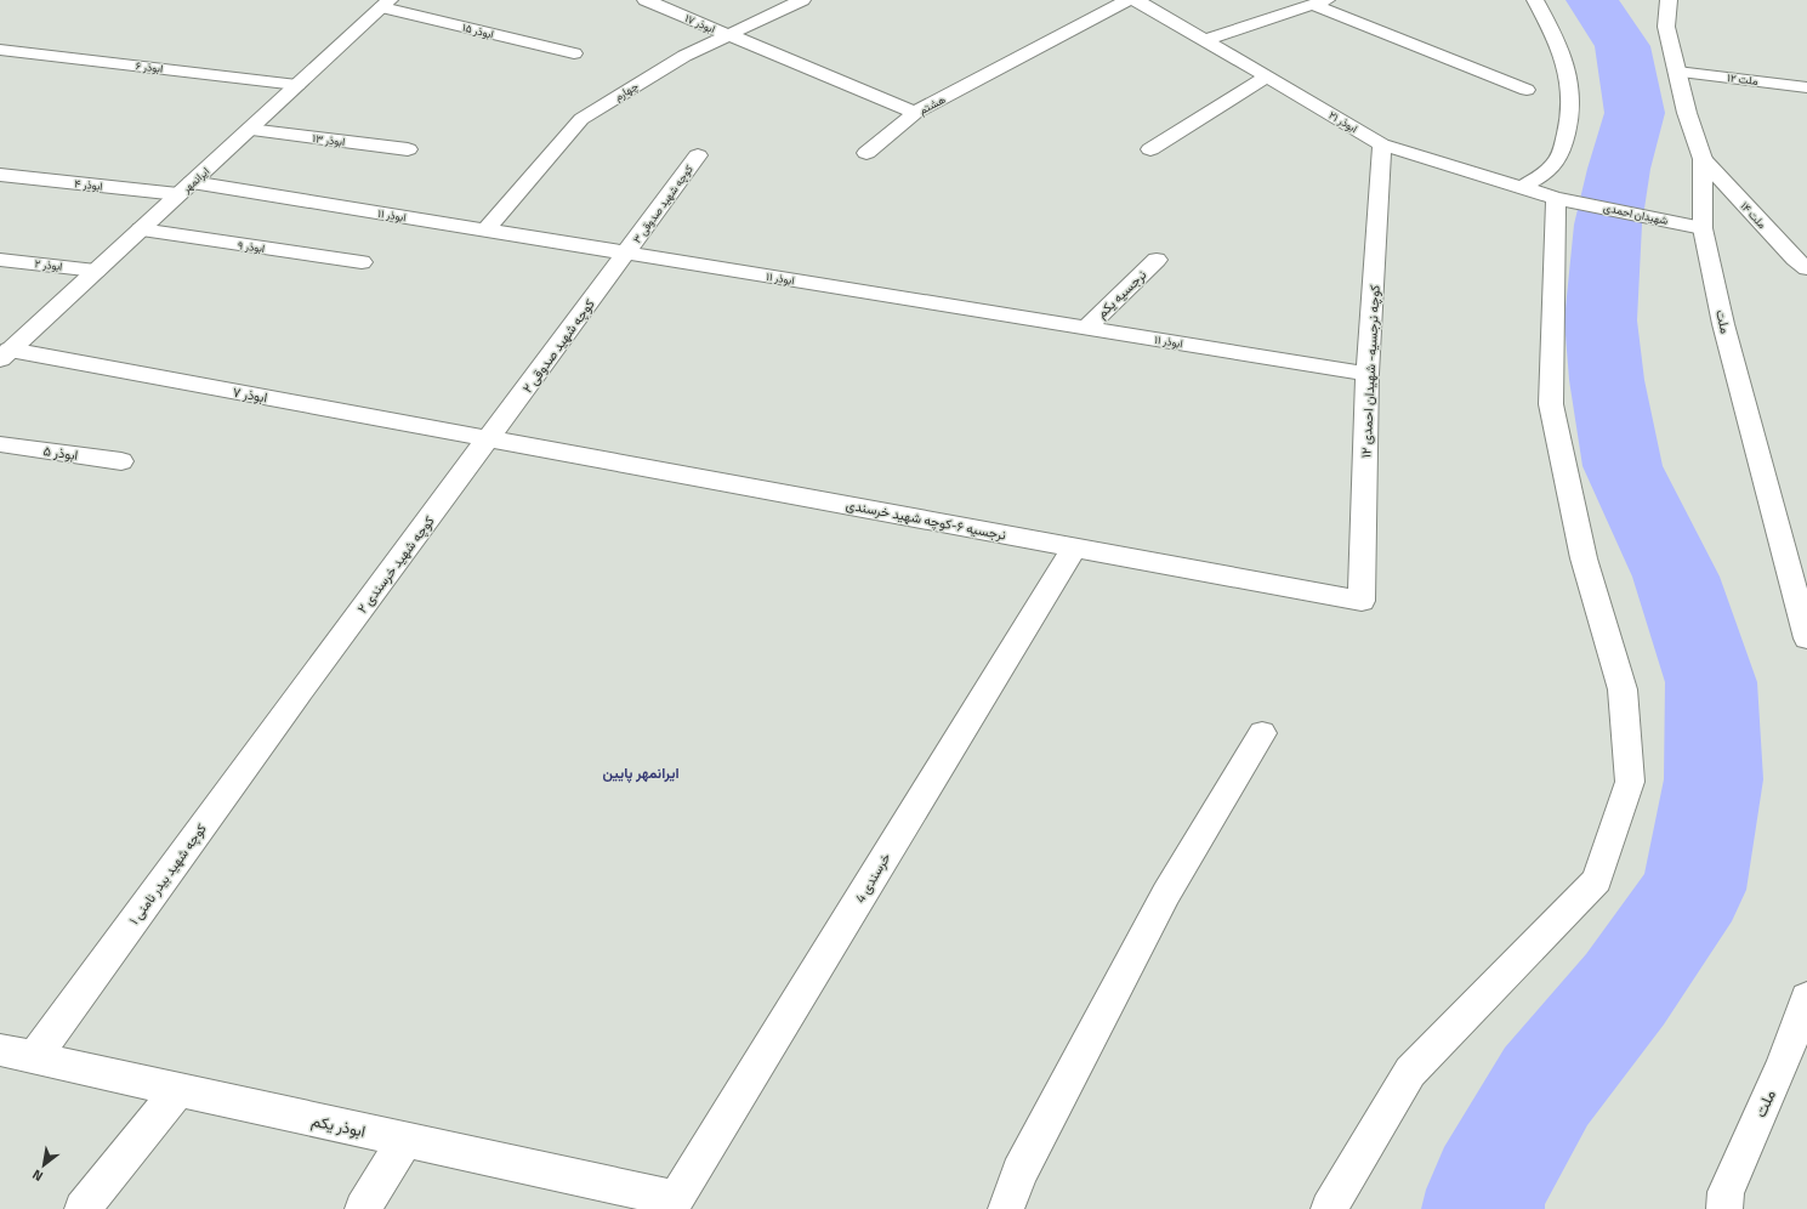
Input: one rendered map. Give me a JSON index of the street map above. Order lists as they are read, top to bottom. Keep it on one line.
{"streets":{"street":["۱۷ ابوذر","۱۵ ابوذر","ابوذر ۶","۱۲ ملت","چهارم","هشتم","۲۱ ابوذر","۱۳ ابوذر","ایرانمهر","ابوذر ۴","کوچه شهید صدوقی ۳","شهیدان احمدی","ابوذر ۱۱","۱۴ ملت","۹ ابوذر","۲ ابوذر","نرجسیه یکم","ملت","کوچه شهید صدوقی ۲","کوچه نرجسیه- شهیدان احمدی ۱۲","۷ ابوذر","۵ ابوذر","نرجسیه ۶-کوچه شهید خرسندی","کوچه شهید خرسندی ۲","کوچه شهید بیدر نامنی ۱","خرسندی 4","ابوذر یکم"]},"crossings":[["۱۷ ابوذر","چهارم"],["۱۷ ابوذر","هشتم"],["۱۵ ابوذر","ایرانمهر"],["ابوذر ۶","ایرانمهر"],["۱۲ ملت","ملت"],["چهارم","هشتم"],["چهارم","ابوذر ۱۱"],["۲۱ ابوذر","شهیدان احمدی"],["۲۱ ابوذر","کوچه نرجسیه- شهیدان احمدی ۱۲"],["۱۳ ابوذر","ایرانمهر"],["ایرانمهر","ابوذر ۴"],["ایرانمهر","ابوذر ۱۱"],["ایرانمهر","۹ ابوذر"],["ایرانمهر","۲ ابوذر"],["ایرانمهر","۷ ابوذر"],["ابوذر ۴","ابوذر ۱۱"],["کوچه شهید صدوقی ۳","ابوذر ۱۱"],["کوچه شهید صدوقی ۳","کوچه شهید صدوقی ۲"],["شهیدان احمدی","ملت"],["ابوذر ۱۱","نرجسیه یکم"],["ابوذر ۱۱","کوچه شهید صدوقی ۲"],["ابوذر ۱۱","کوچه نرجسیه- شهیدان احمدی ۱۲"],["۱۴ ملت","ملت"],["کوچه شهید صدوقی ۲","۷ ابوذر"],["کوچه شهید صدوقی ۲","نرجسیه ۶-کوچه شهید خرسندی"],["کوچه شهید صدوقی ۲","کوچه شهید خرسندی ۲"],["کوچه نرجسیه- شهیدان احمدی ۱۲","نرجسیه ۶-کوچه شهید خرسندی"],["۷ ابوذر","نرجسیه ۶-کوچه شهید خرسندی"],["۷ ابوذر","کوچه شهید خرسندی ۲"],["نرجسیه ۶-کوچه شهید خرسندی","کوچه شهید خرسندی ۲"],["نرجسیه ۶-کوچه شهید خرسندی","خرسندی 4"],["کوچه شهید خرسندی ۲","کوچه شهید بیدر نامنی ۱"],["کوچه شهید بیدر نامنی ۱","ابوذر یکم"],["خرسندی 4","ابوذر یکم"]],"districts":["ایرانمهر پایین"],"north":"bottom left"}
